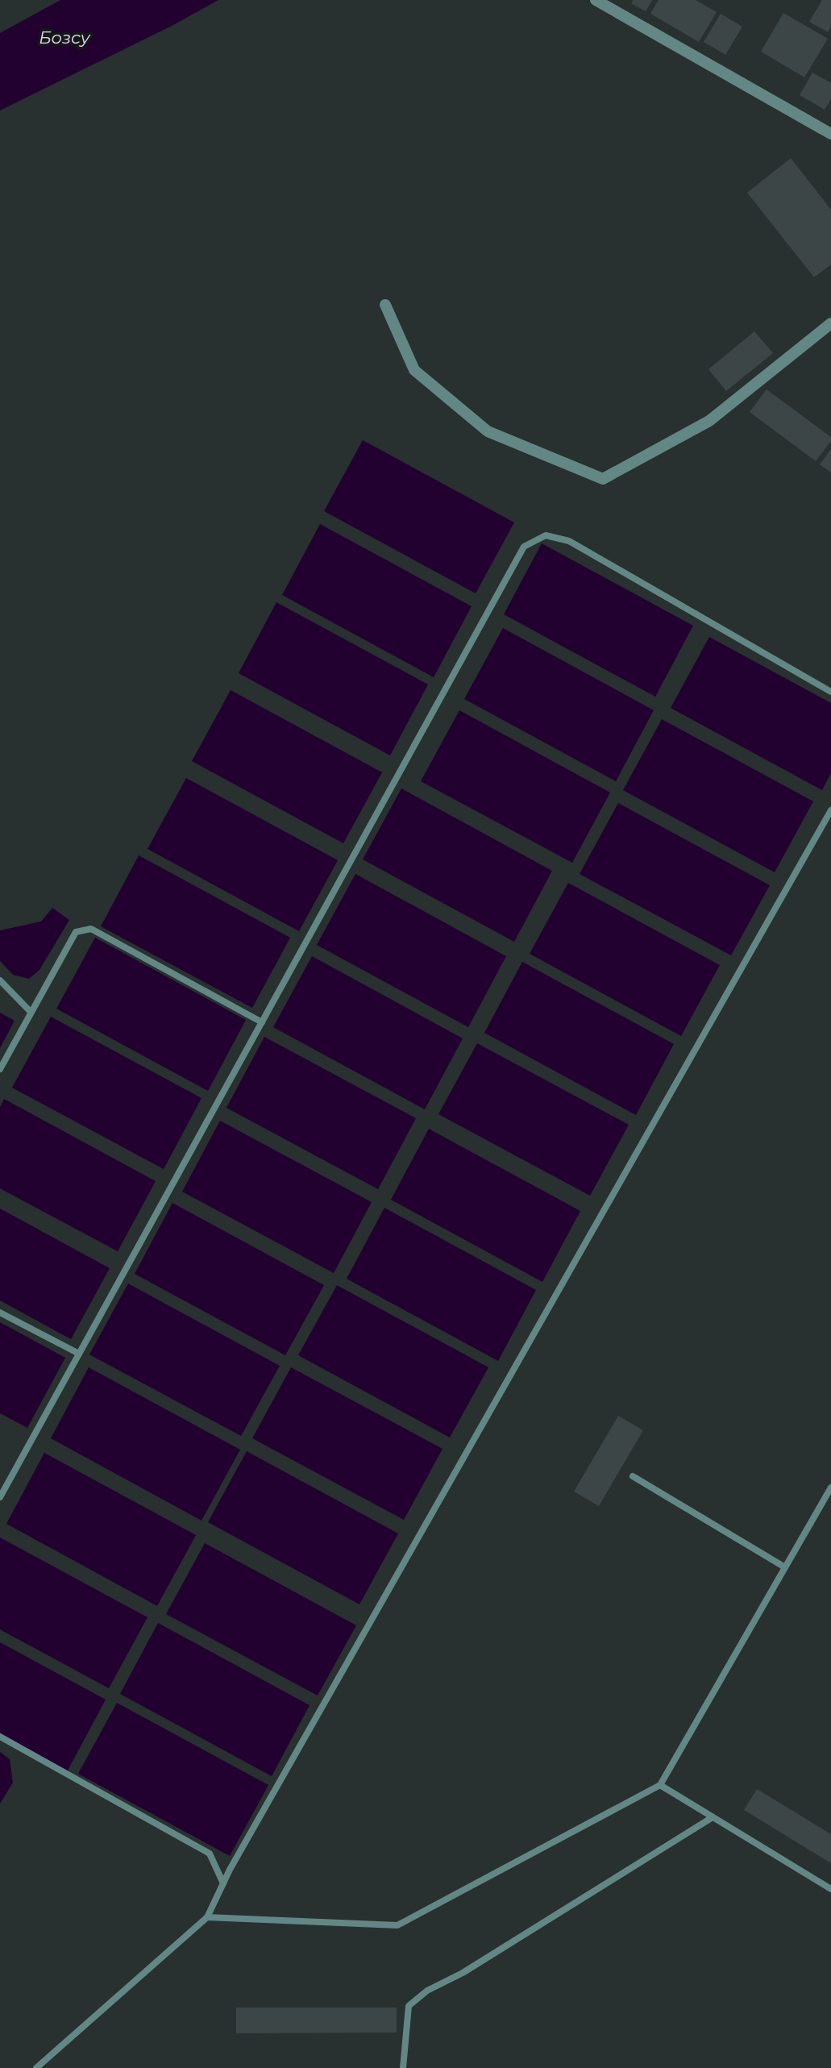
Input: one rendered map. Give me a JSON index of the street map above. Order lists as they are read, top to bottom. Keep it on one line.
{"water":["Бозсу"]}
